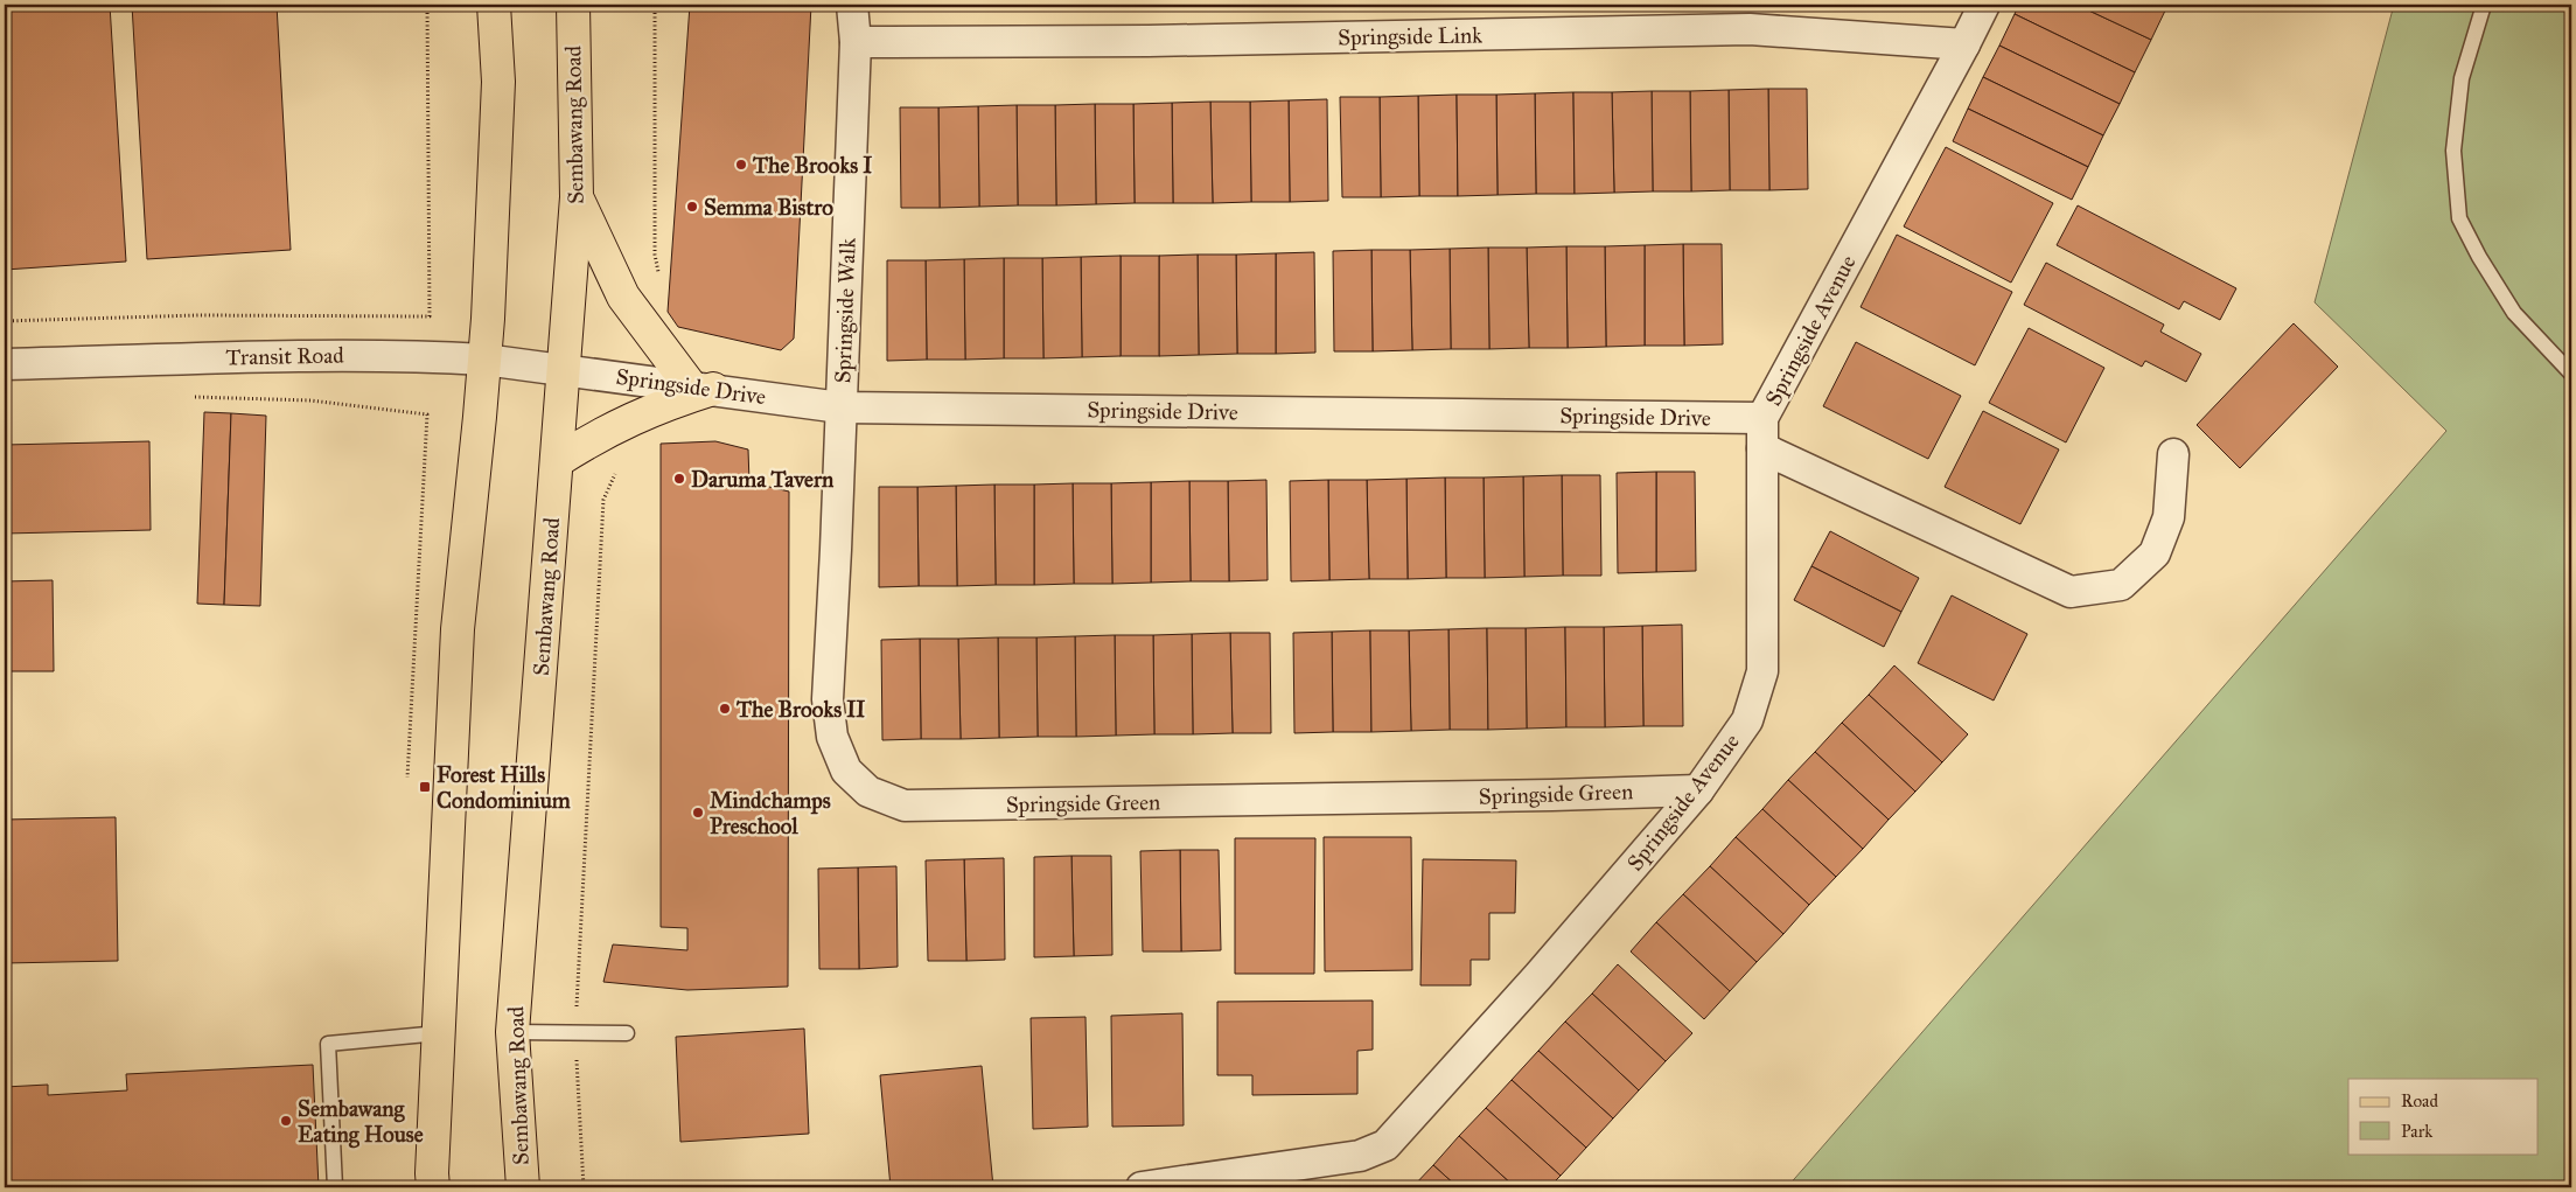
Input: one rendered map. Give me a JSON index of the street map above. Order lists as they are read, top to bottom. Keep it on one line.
{"streets":{"main road":["Sembawang Road"],"street":["Springside Link","Springside Walk","Springside Avenue","Transit Road","Springside Drive","Springside Green"]},"crossings":[["Springside Link","Springside Walk"],["Springside Link","Springside Avenue"],["Sembawang Road","Transit Road"],["Sembawang Road","Springside Drive"],["Springside Walk","Springside Drive"],["Springside Walk","Springside Green"],["Springside Avenue","Springside Drive"],["Springside Avenue","Springside Green"],["Transit Road","Springside Drive"],["Springside Drive","Springside Green"]],"places":{"other":["The Brooks I","Semma Bistro","Daruma Tavern","The Brooks II","Mindchamps Preschool","Sembawang Eating House"],"transit":["Forest Hills Condominium"]},"legend":["Road","Park"]}
